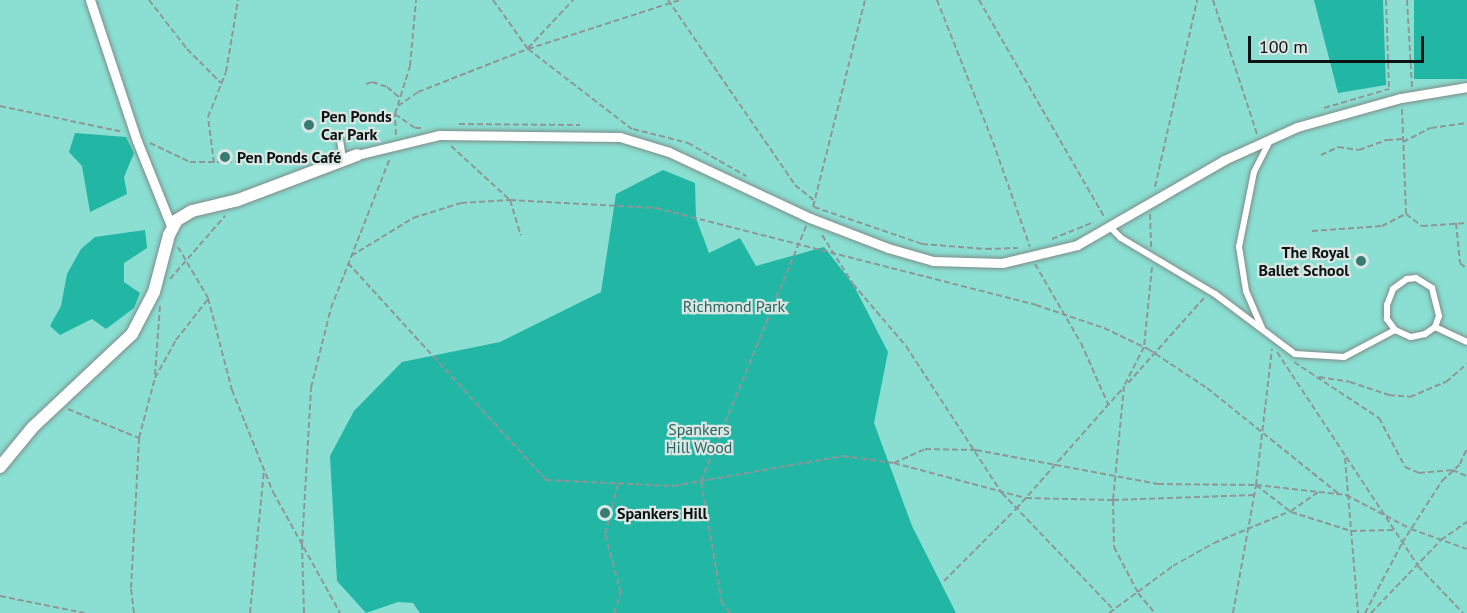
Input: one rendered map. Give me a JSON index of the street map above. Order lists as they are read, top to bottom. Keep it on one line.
{"parks":["Richmond Park","Spankers Hill Wood"],"places":["Pen Ponds Car Park","Pen Ponds Café","The Royal Ballet School","Spankers Hill"],"scale_bar":"100 m"}
